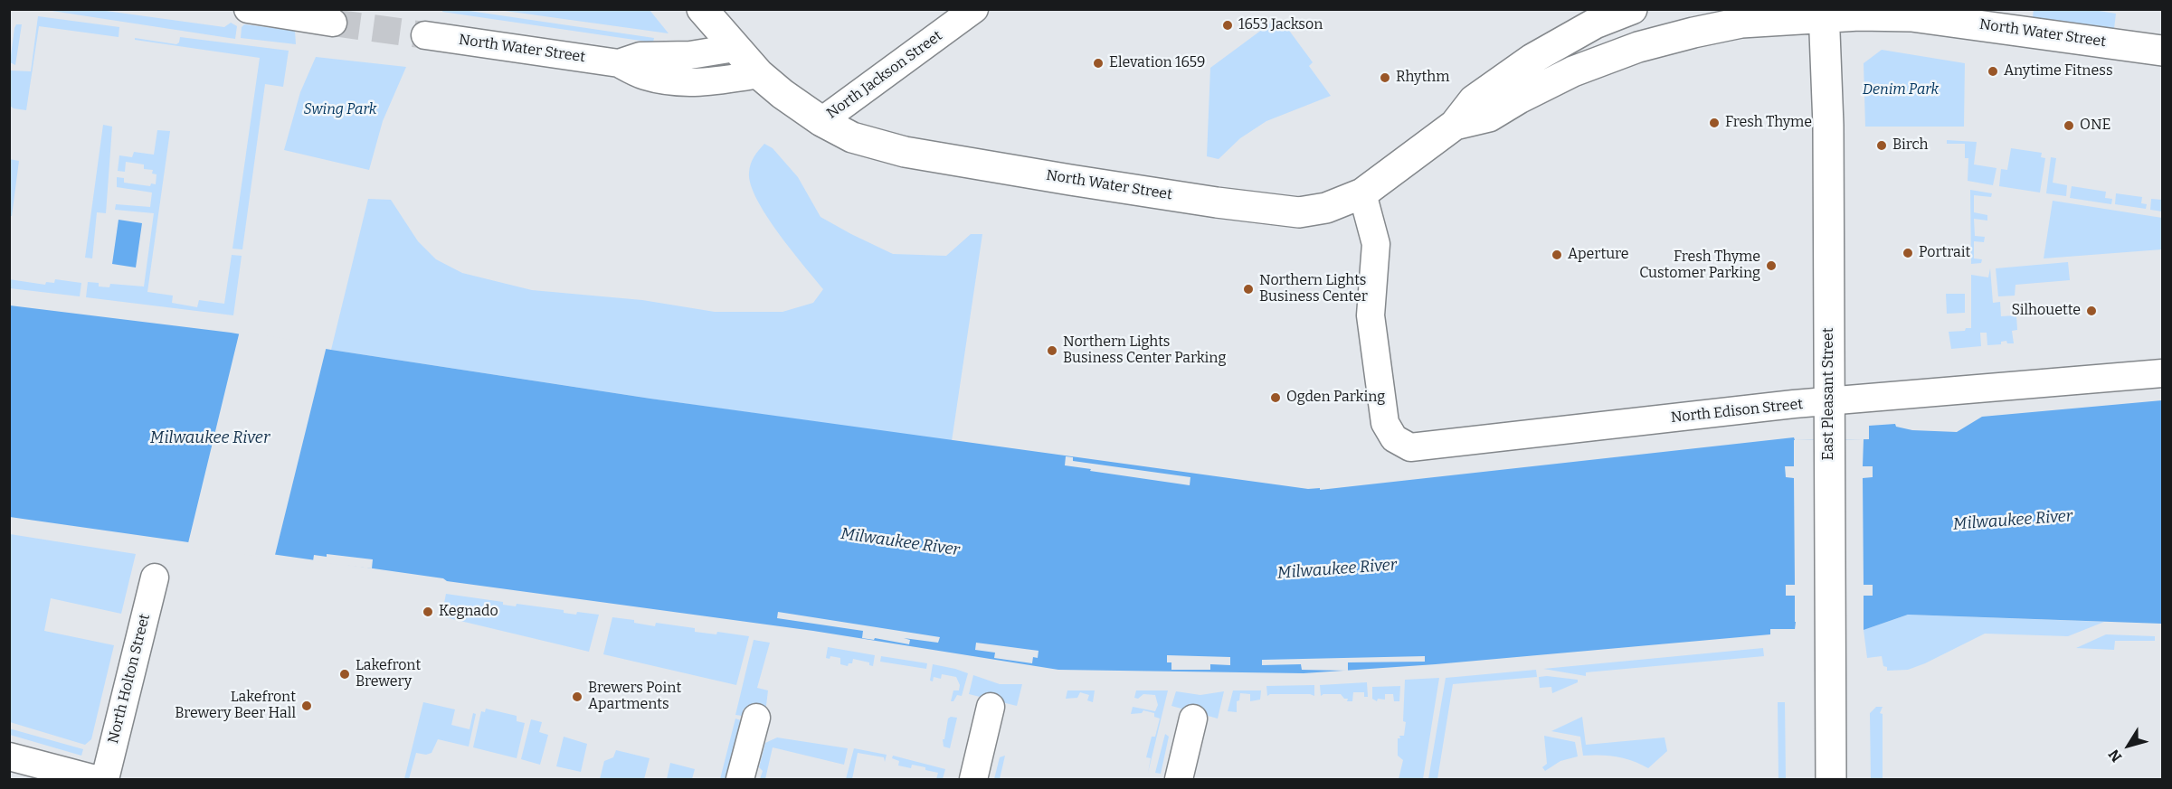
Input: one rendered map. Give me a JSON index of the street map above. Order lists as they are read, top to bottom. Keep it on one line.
{"streets":{"main road":["North Water Street","East Pleasant Street"],"street":["North Jackson Street","North Edison Street","North Holton Street"]},"crossings":[["North Water Street","North Jackson Street"],["North Water Street","East Pleasant Street"],["North Water Street","North Edison Street"],["East Pleasant Street","North Edison Street"]],"water":["Milwaukee River"],"parks":["Denim Park","Swing Park"],"places":["1653 Jackson","Elevation 1659","Anytime Fitness","Rhythm","Fresh Thyme","ONE","Birch","Portrait","Aperture","Fresh Thyme Customer Parking","Northern Lights Business Center","Silhouette","Northern Lights Business Center Parking","Ogden Parking","Kegnado","Lakefront Brewery","Brewers Point Apartments","Lakefront Brewery Beer Hall"],"north":"bottom left"}
